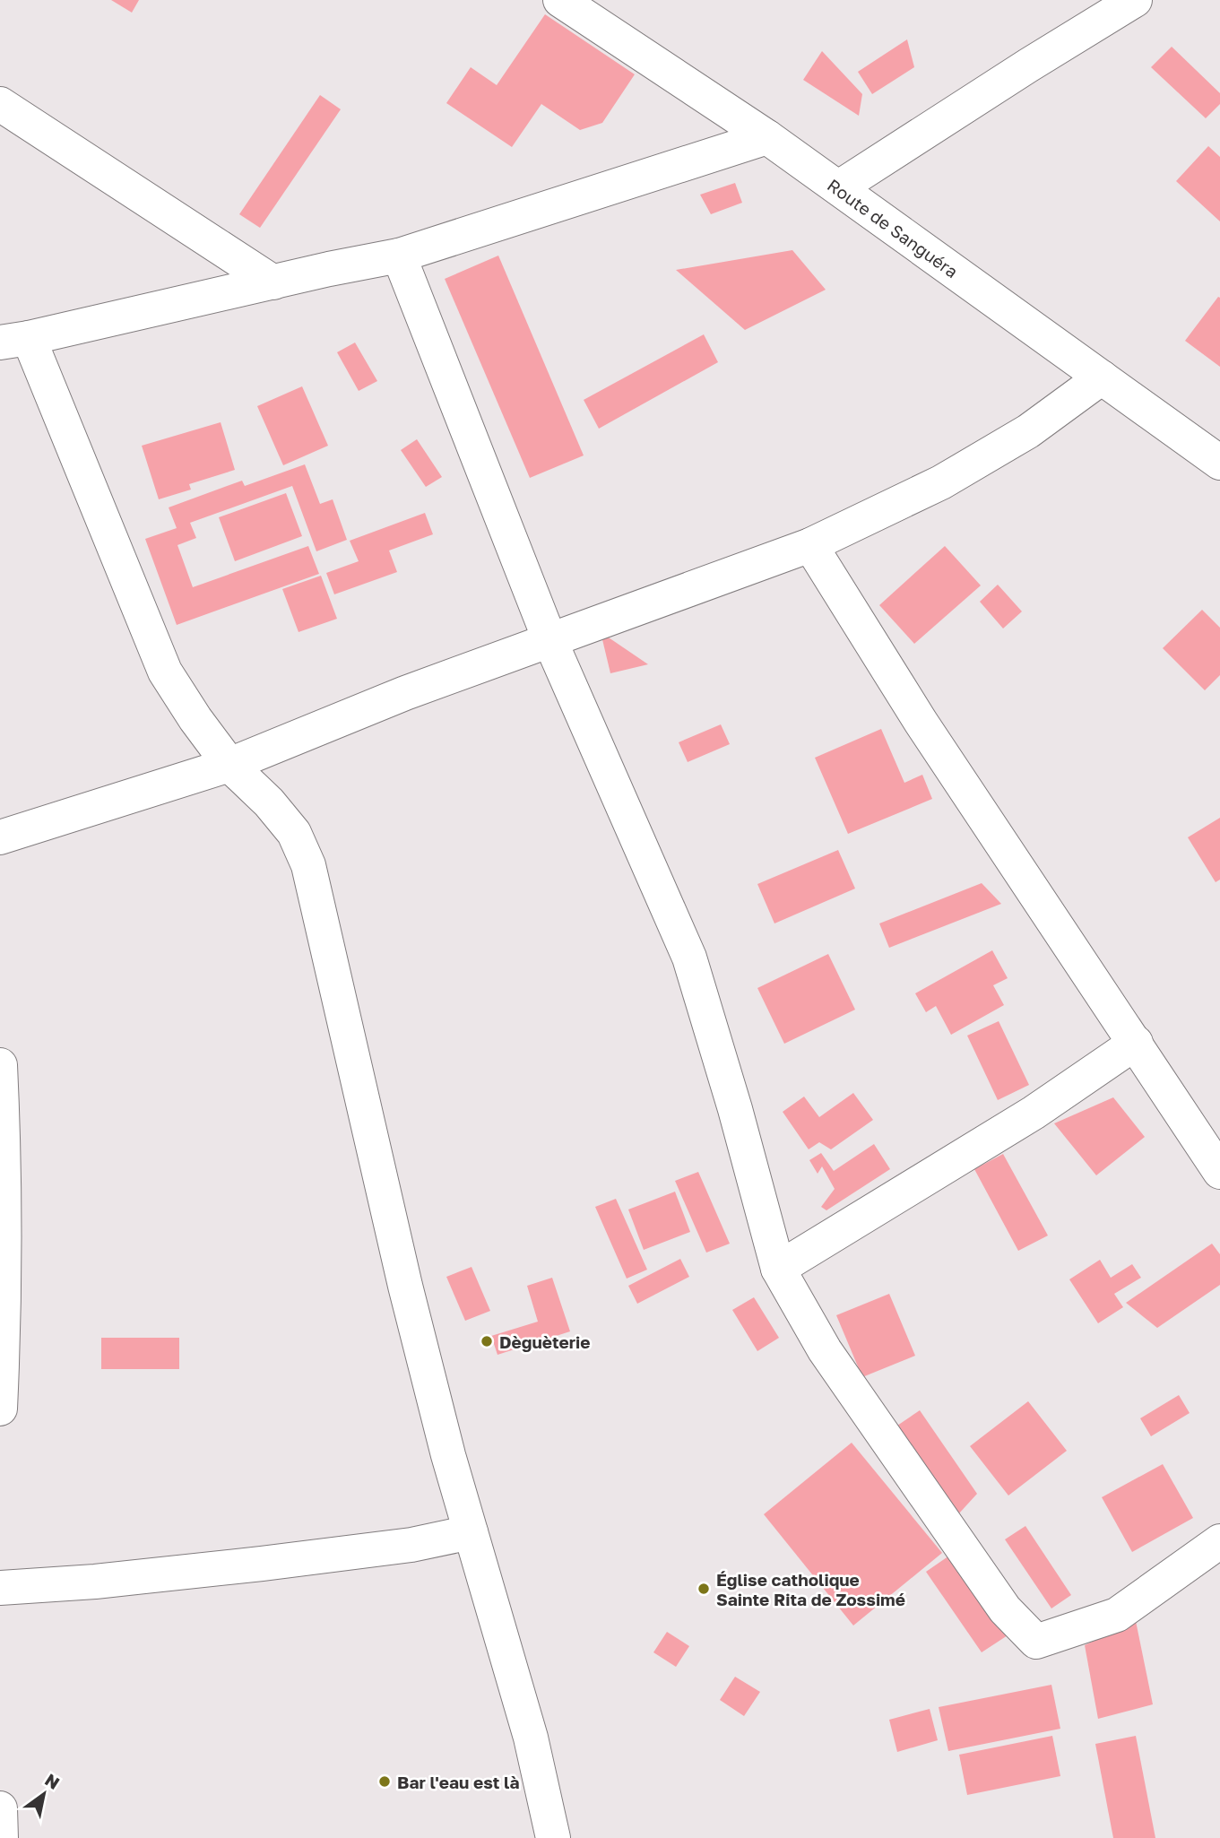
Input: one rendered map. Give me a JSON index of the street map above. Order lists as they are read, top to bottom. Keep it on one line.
{"streets":{"street":["Route de Sanguéra"]},"places":["Dèguèterie","Église catholique Sainte Rita de Zossimé","Bar l'eau est là"],"north":"top right"}
